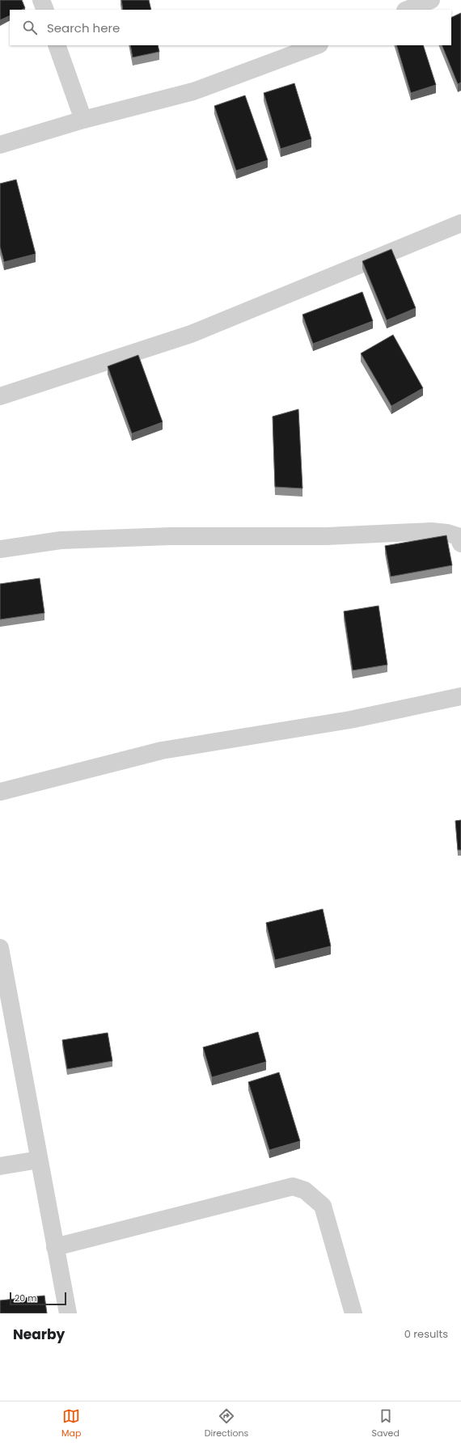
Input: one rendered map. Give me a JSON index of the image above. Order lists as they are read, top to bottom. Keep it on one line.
{"scale_bar":"20 m","page":{"search":"Search here","scale":"20 m","heading":["Nearby","0 results"],"nav":["Map","Directions","Saved"]}}
